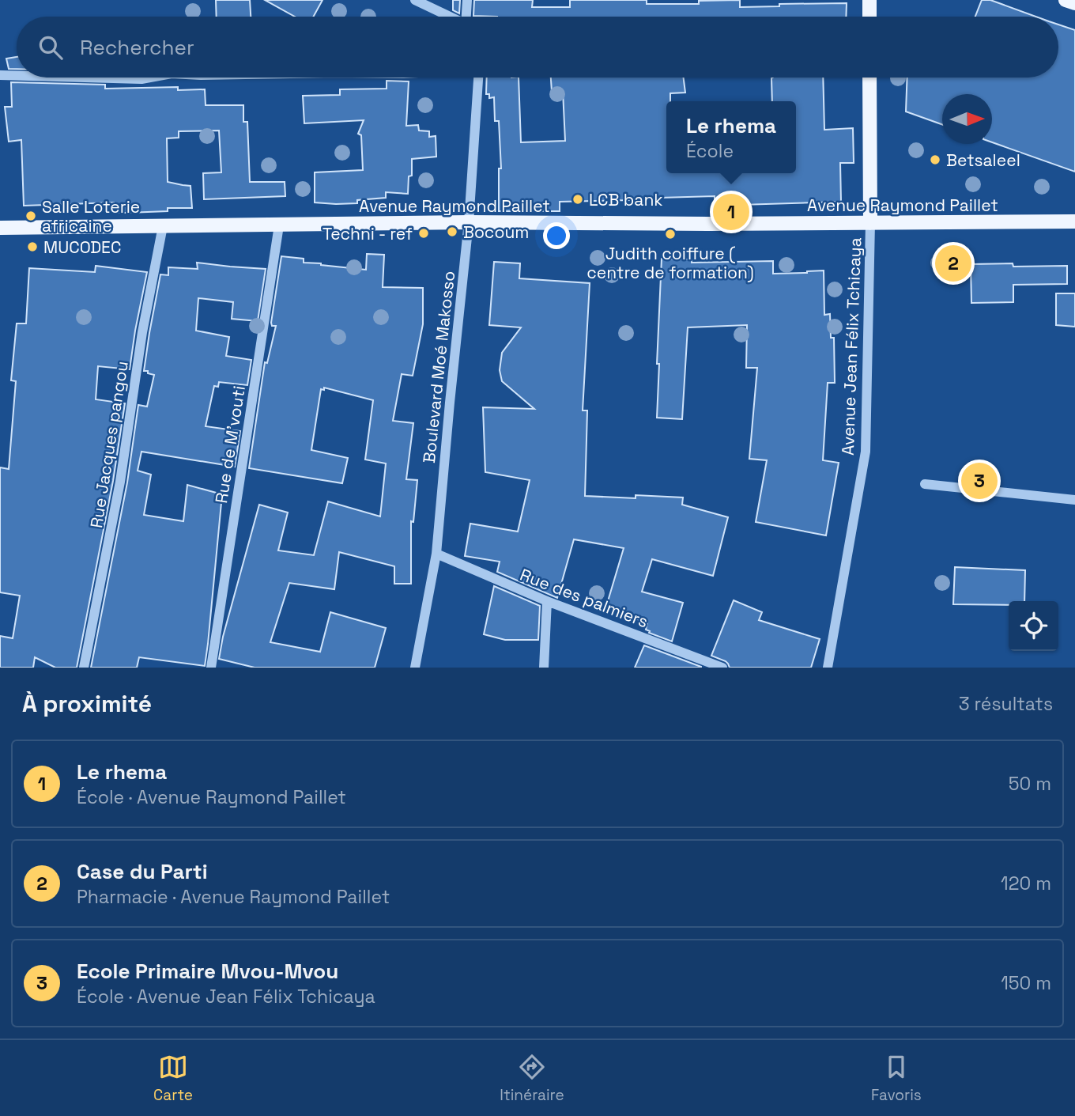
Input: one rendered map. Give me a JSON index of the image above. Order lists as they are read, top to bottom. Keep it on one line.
{"streets":{"main road":["Avenue Raymond Paillet"],"street":["Avenue Jean Félix Tchicaya","Boulevard Moé Makosso","Rue Jacques pangou","Rue de M'vouti","Rue des palmiers"]},"crossings":[["Avenue Raymond Paillet","Avenue Jean Félix Tchicaya"],["Avenue Raymond Paillet","Boulevard Moé Makosso"],["Avenue Raymond Paillet","Rue Jacques pangou"],["Avenue Raymond Paillet","Rue de M'vouti"],["Boulevard Moé Makosso","Rue des palmiers"]],"places":["Betsaleel","LCB bank","Salle Loterie africaine","Bocoum","Techni - ref","Judith coiffure ( centre de formation)","MUCODEC"],"north":"right","page":{"search":"Rechercher","popup":["Le rhema","École"],"pins":["1","2","3"],"heading":["À proximité","3 résultats"],"list":[{"mark":"1","name":"Le rhema","note":"École · Avenue Raymond Paillet","value":"50 m"},{"mark":"2","name":"Case du Parti","note":"Pharmacie · Avenue Raymond Paillet","value":"120 m"},{"mark":"3","name":"Ecole Primaire Mvou-Mvou","note":"École · Avenue Jean Félix Tchicaya","value":"150 m"}],"nav":["Carte","Itinéraire","Favoris"]}}
